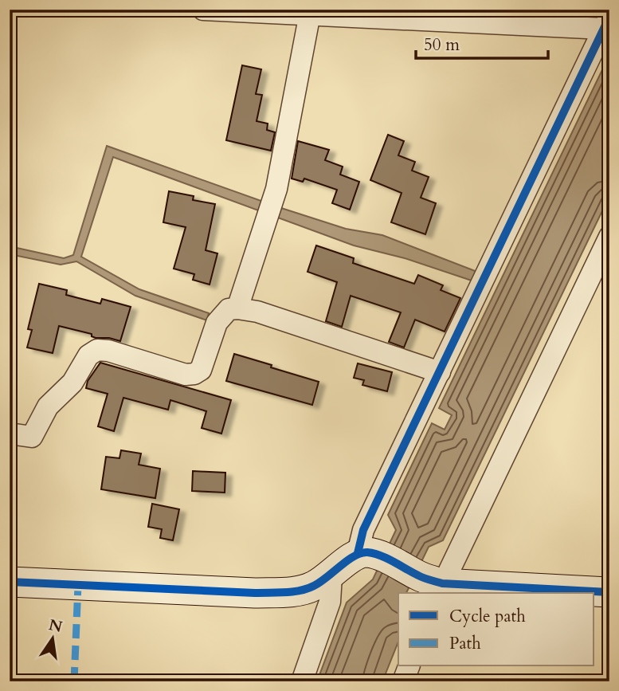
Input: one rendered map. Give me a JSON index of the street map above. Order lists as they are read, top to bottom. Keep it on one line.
{"legend":["Cycle path","Path"],"scale_bar":"50 m","north":"top"}
